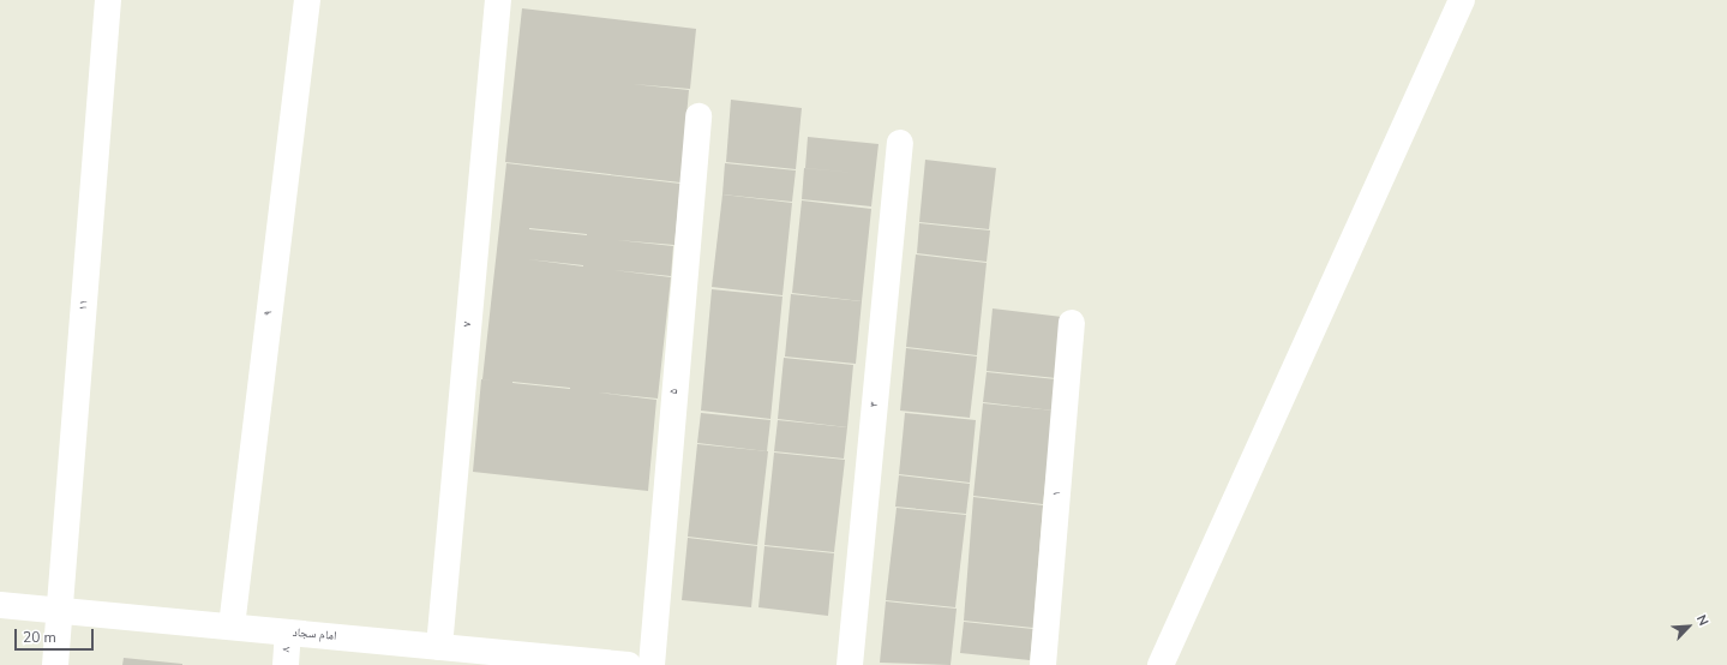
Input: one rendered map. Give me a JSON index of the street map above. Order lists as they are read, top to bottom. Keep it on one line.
{"streets":{"street":["۱۱","۹","۷","۵","۳","۱","امام سجاد","۸"]},"crossings":[["۱۱","امام سجاد"],["۹","امام سجاد"],["۷","امام سجاد"],["امام سجاد","۸"]],"scale_bar":"20 m","north":"top right"}
